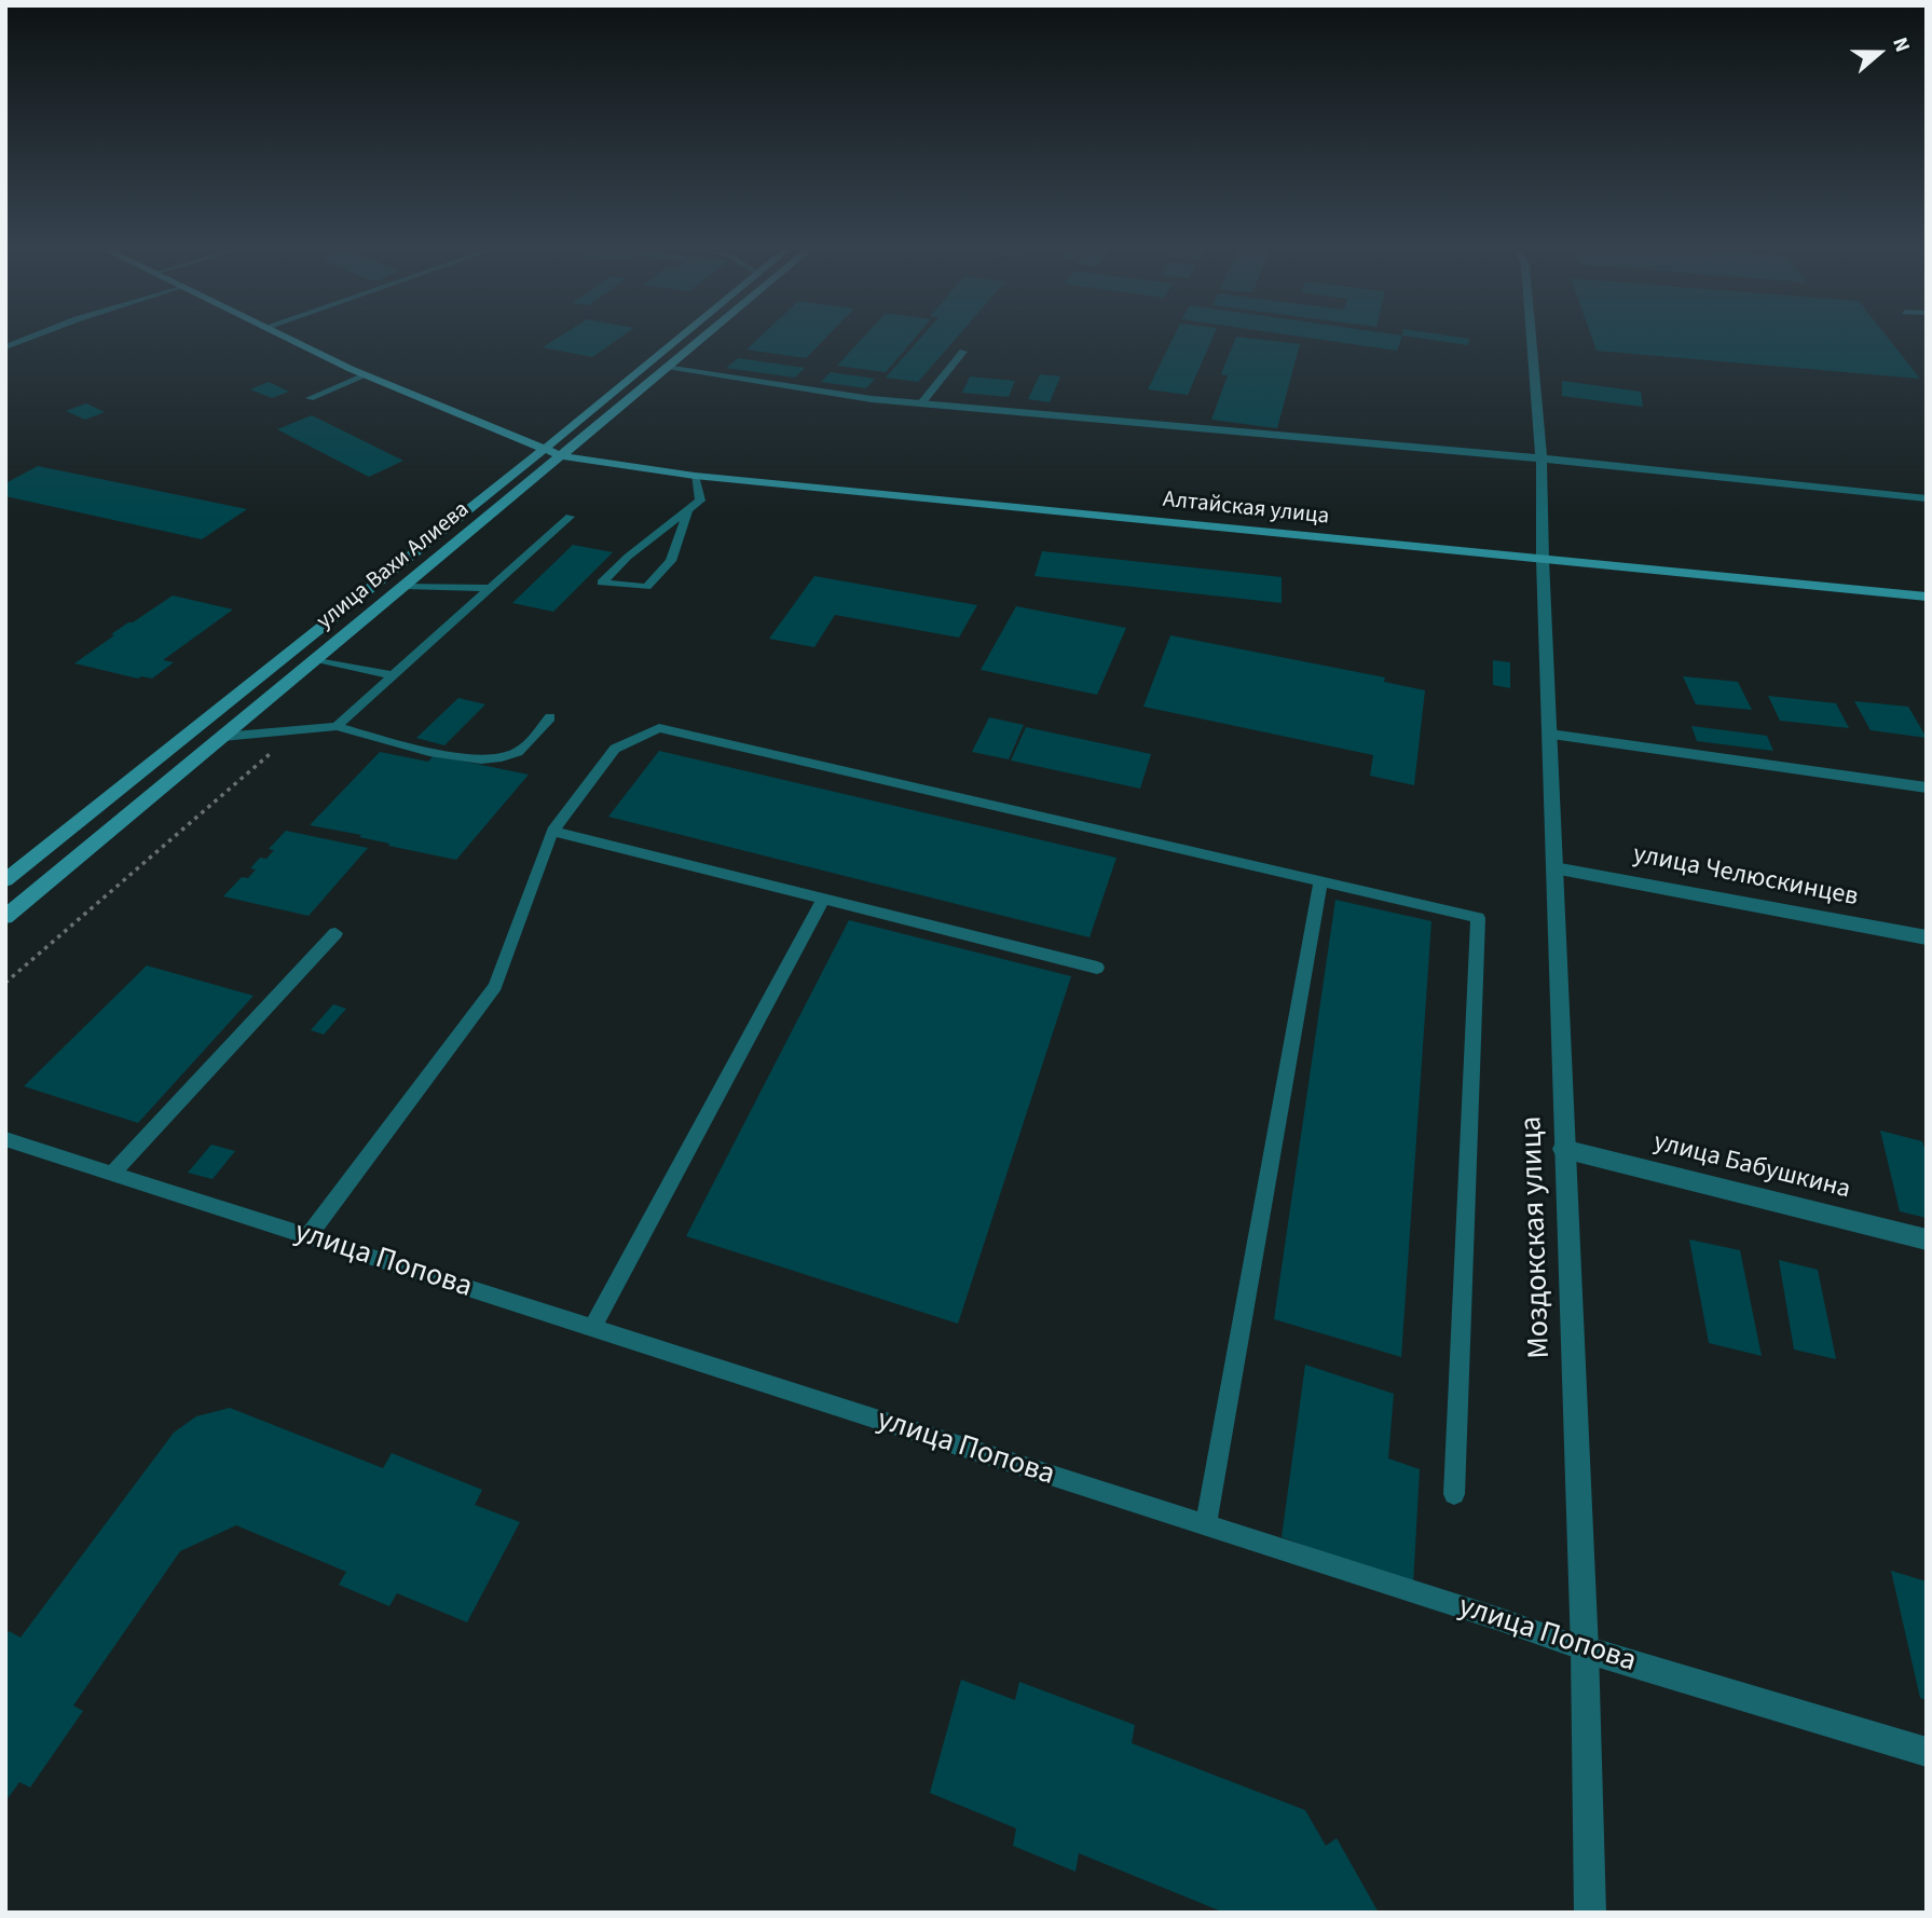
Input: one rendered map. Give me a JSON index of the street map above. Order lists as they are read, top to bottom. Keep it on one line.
{"streets":{"main road":["Алтайская улица","улица Вахи Алиева"],"street":["улица Челюскинцев","улица Бабушкина","Моздокская улица","улица Попова"]},"crossings":[["Алтайская улица","улица Вахи Алиева"],["Алтайская улица","Моздокская улица"],["улица Челюскинцев","Моздокская улица"],["улица Бабушкина","Моздокская улица"],["Моздокская улица","улица Попова"]],"north":"right"}
